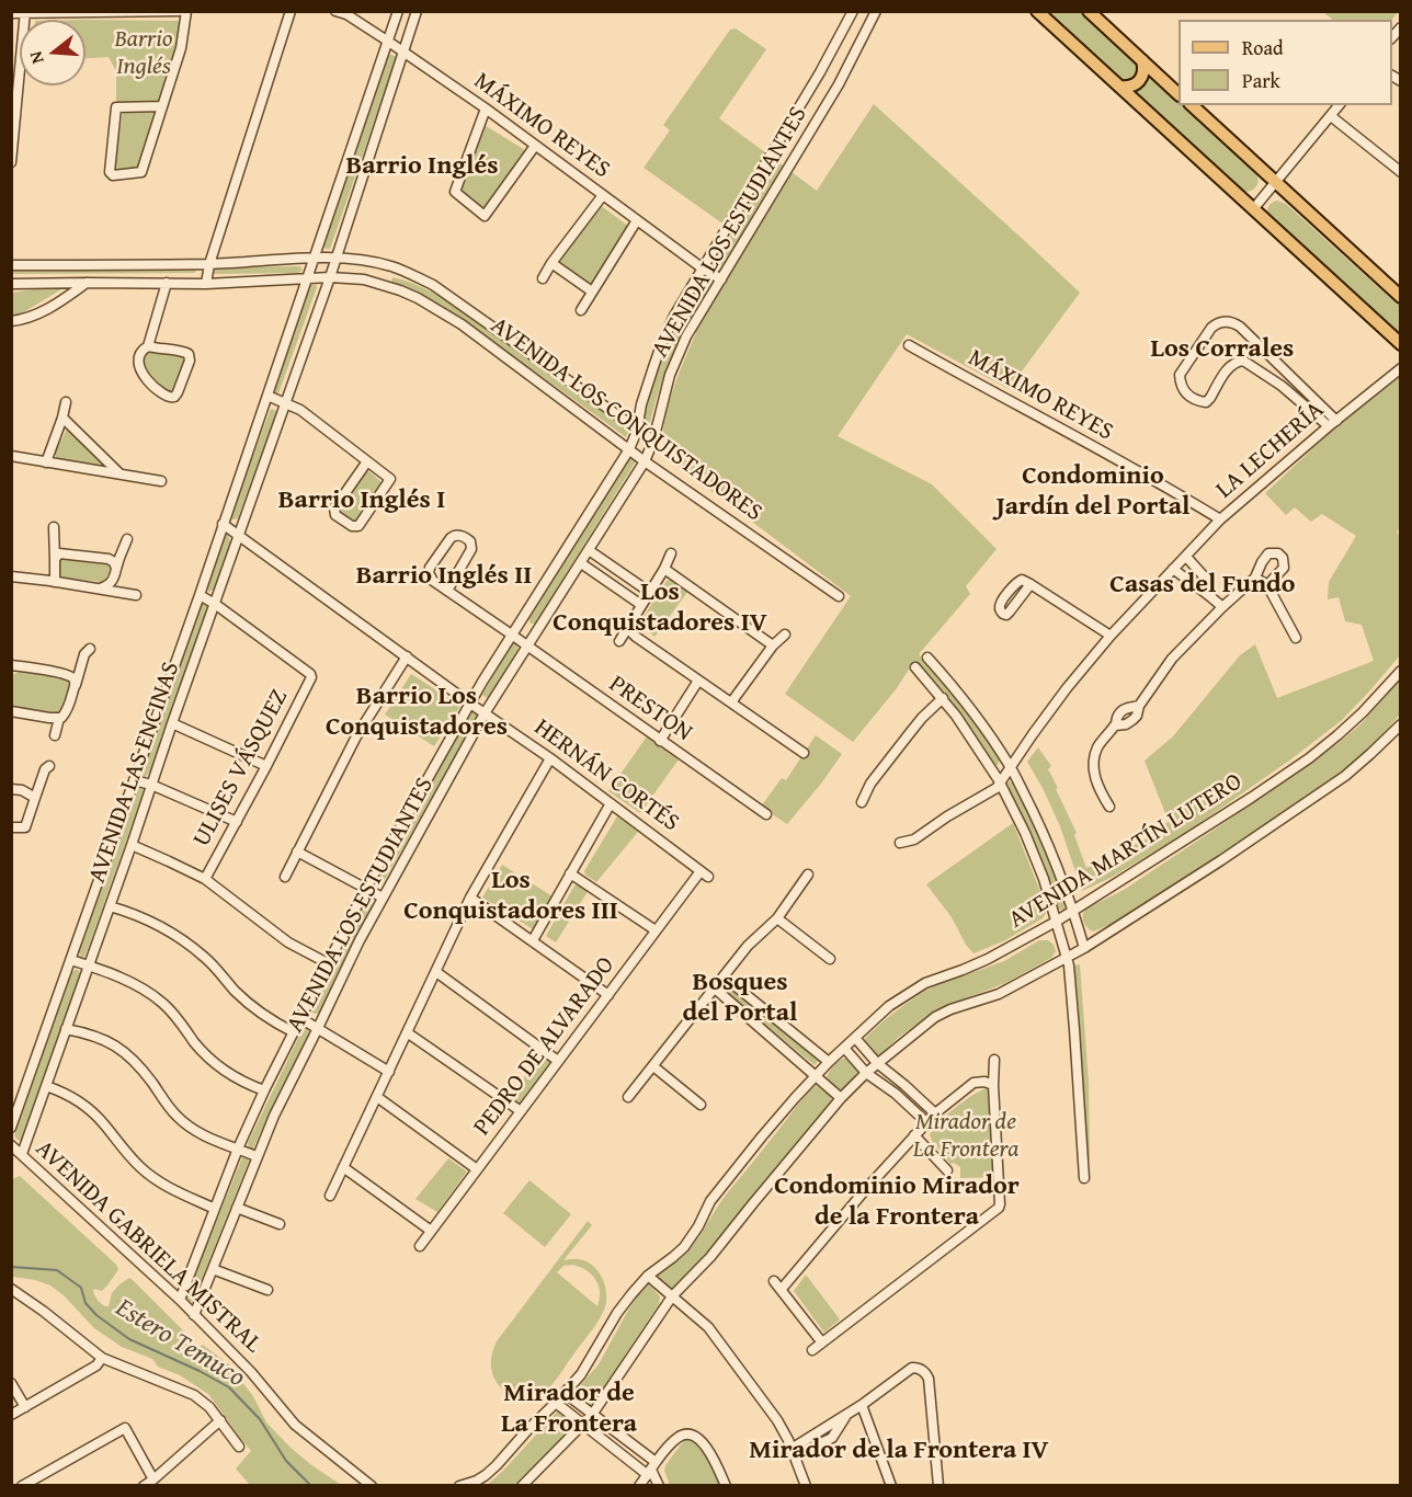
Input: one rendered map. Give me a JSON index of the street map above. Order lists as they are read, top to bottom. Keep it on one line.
{"streets":{"street":["MÁXIMO REYES","AVENIDA LOS ESTUDIANTES","AVENIDA LOS CONQUISTADORES","LA LECHERÍA","PRESTON","ULISES VÁSQUEZ","AVENIDA LAS ENCINAS","HERNÁN CORTÉS","AVENIDA MARTÍN LUTERO","PEDRO DE ALVARADO","AVENIDA GABRIELA MISTRAL"]},"crossings":[["MÁXIMO REYES","AVENIDA LOS ESTUDIANTES"],["MÁXIMO REYES","LA LECHERÍA"],["MÁXIMO REYES","AVENIDA LAS ENCINAS"],["AVENIDA LOS ESTUDIANTES","AVENIDA LOS CONQUISTADORES"],["AVENIDA LOS ESTUDIANTES","PRESTON"],["AVENIDA LOS ESTUDIANTES","HERNÁN CORTÉS"],["AVENIDA LOS ESTUDIANTES","AVENIDA GABRIELA MISTRAL"],["AVENIDA LOS CONQUISTADORES","AVENIDA LAS ENCINAS"],["ULISES VÁSQUEZ","AVENIDA LAS ENCINAS"],["AVENIDA LAS ENCINAS","HERNÁN CORTÉS"],["AVENIDA LAS ENCINAS","AVENIDA GABRIELA MISTRAL"],["HERNÁN CORTÉS","PEDRO DE ALVARADO"]],"districts":["Barrio Inglés","Los Corrales","Condominio Jardín del Portal","Barrio Inglés I","Barrio Inglés II","Casas del Fundo","Los Conquistadores IV","Barrio Los Conquistadores","Los Conquistadores III","Bosques del Portal","Condominio Mirador de la Frontera","Mirador de La Frontera","Mirador de la Frontera IV"],"water":["Estero Temuco"],"parks":["Barrio Inglés","Mirador de La Frontera"],"legend":["Road","Park"],"north":"left"}
